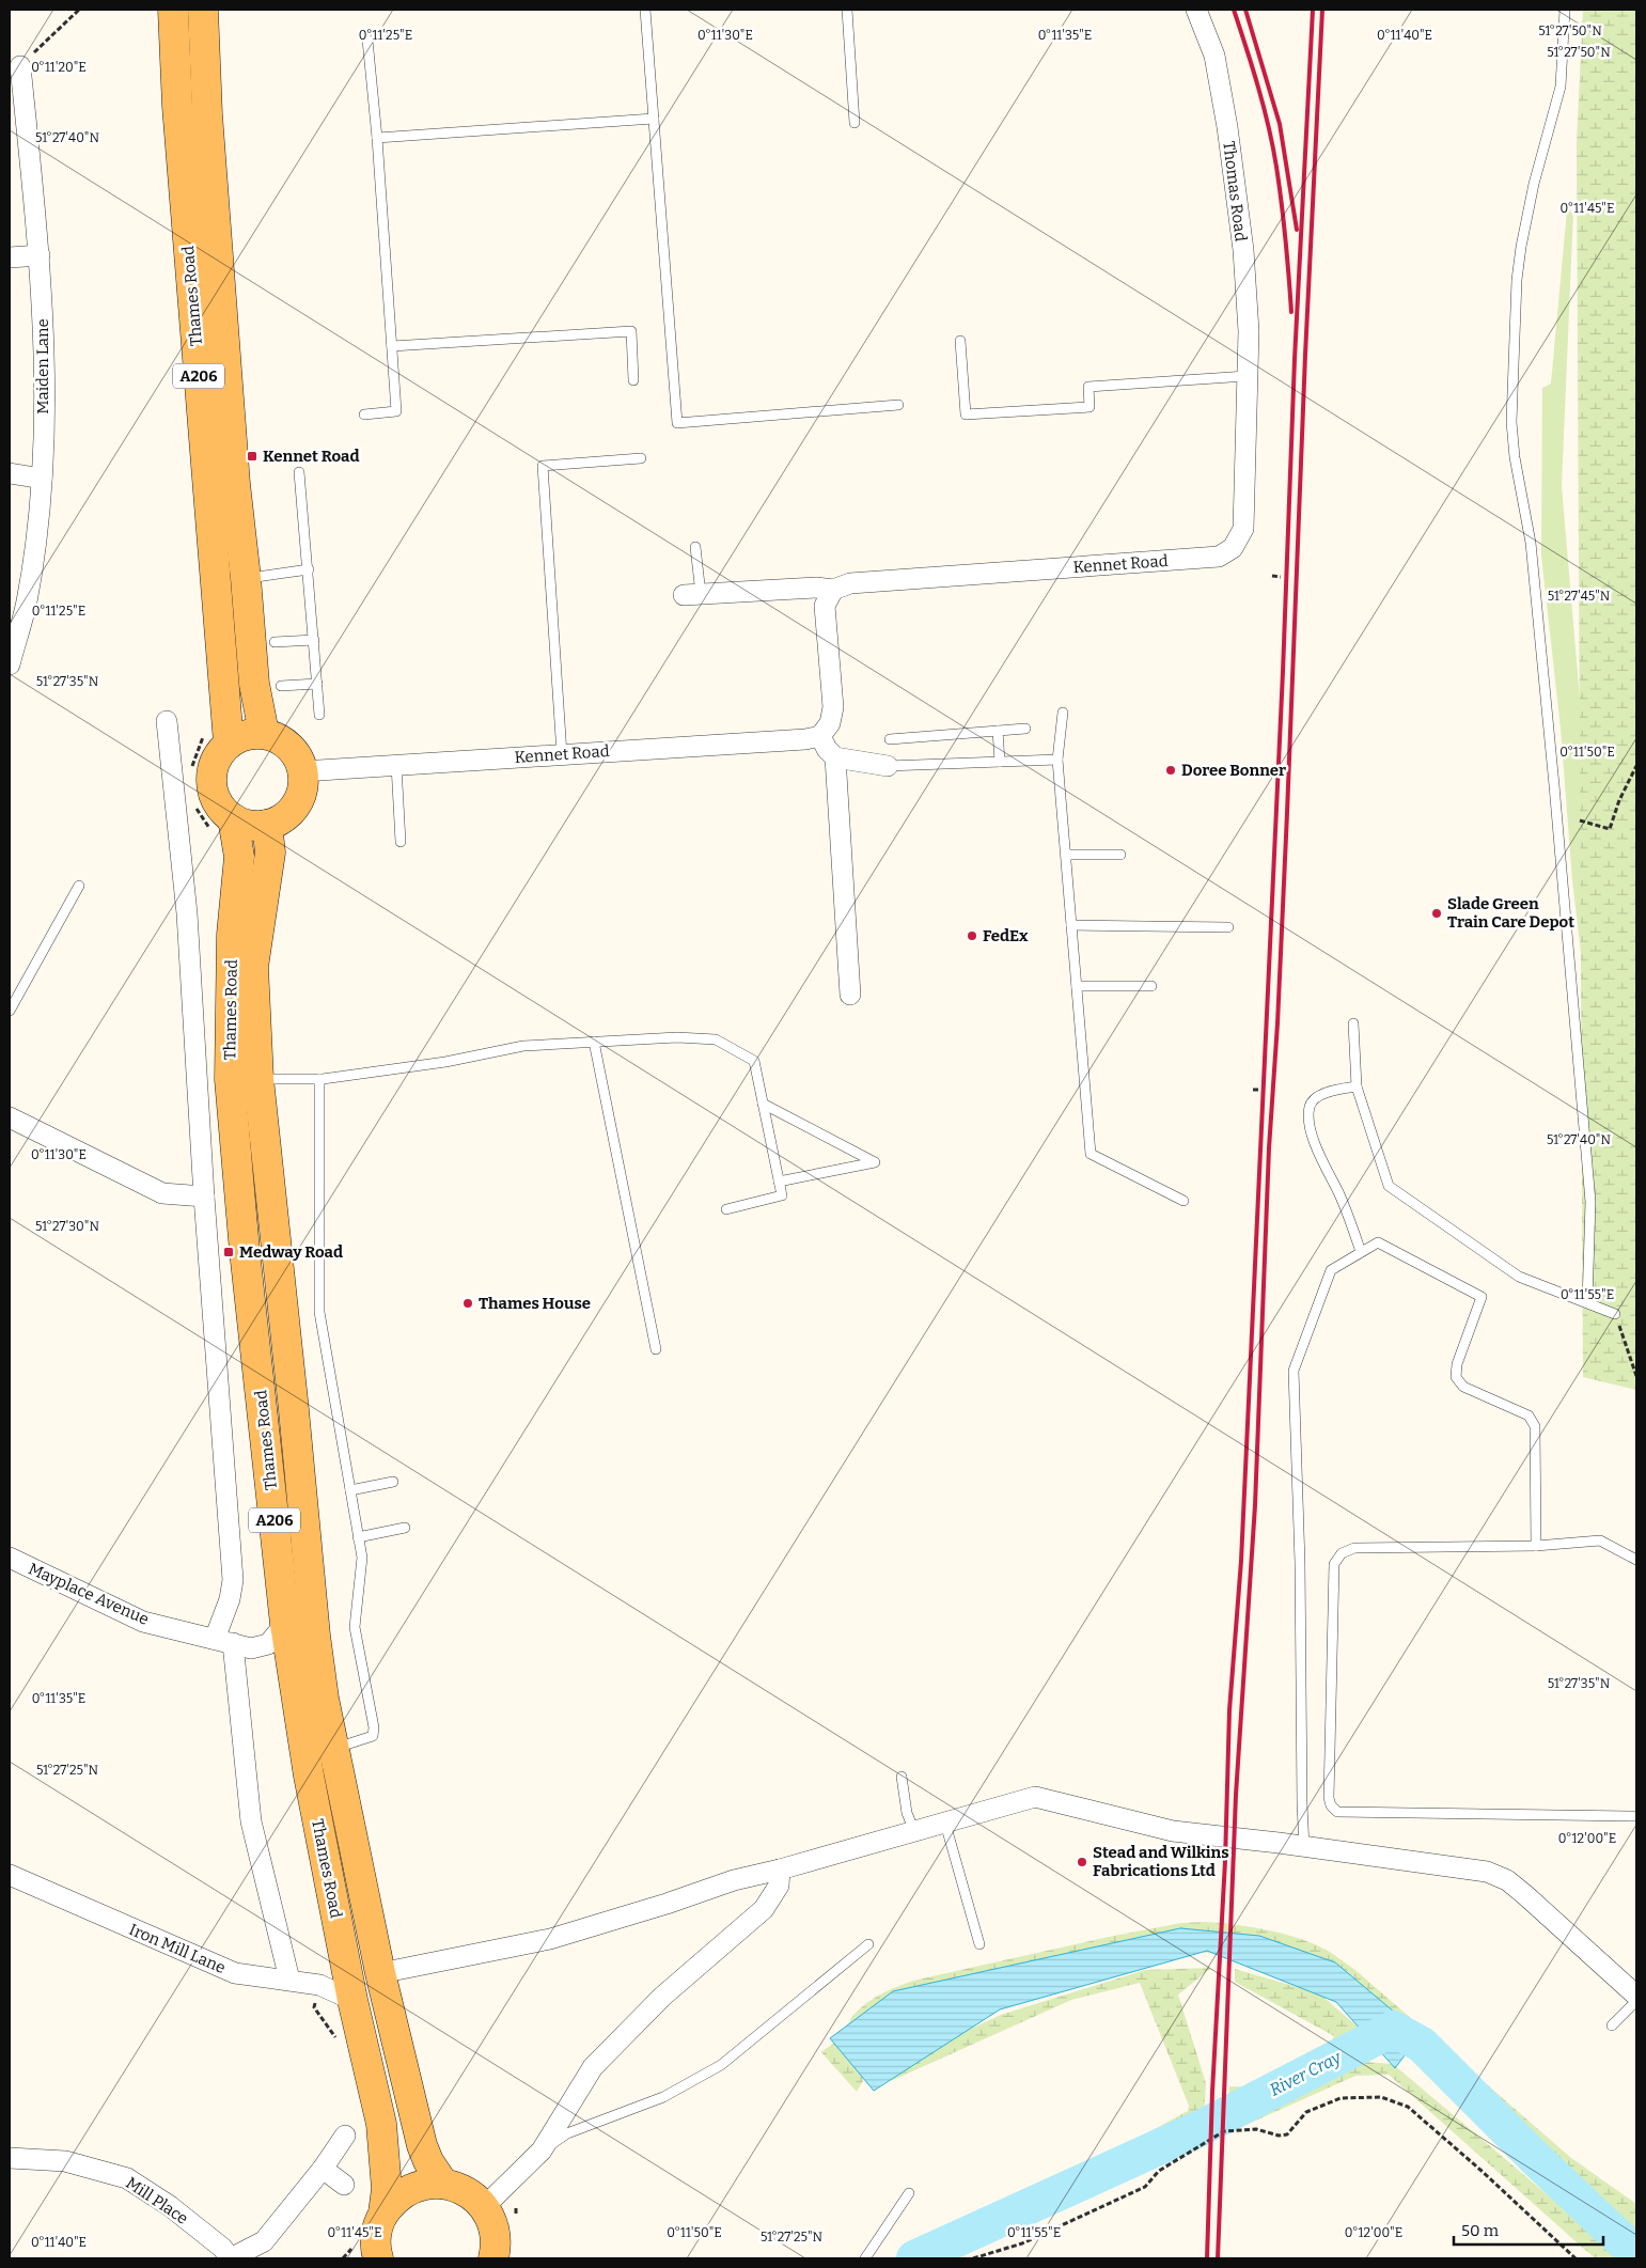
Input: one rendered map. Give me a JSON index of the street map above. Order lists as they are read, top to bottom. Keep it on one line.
{"streets":{"main road":["Thames Road","A206"],"street":["Thomas Road","Maiden Lane","Kennet Road","Mayplace Avenue","Iron Mill Lane","Mill Place"]},"crossings":[["Thomas Road","Kennet Road"],["Thames Road","Kennet Road"],["Thames Road","Mayplace Avenue"],["Thames Road","Iron Mill Lane"]],"water":["River Cray"],"places":{"transit":["Kennet Road","Medway Road"],"other":["Doree Bonner","Slade Green Train Care Depot","FedEx","Thames House","Stead and Wilkins Fabrications Ltd"]},"scale_bar":"50 m","coordinates":["51°27'50\"N","0°11'25\"E","0°11'30\"E","0°11'35\"E","0°11'40\"E","0°11'20\"E","51°27'40\"N","0°11'45\"E","51°27'45\"N","51°27'35\"N","0°11'50\"E","51°27'30\"N","0°11'55\"E","51°27'25\"N","0°12'00\"E"]}
